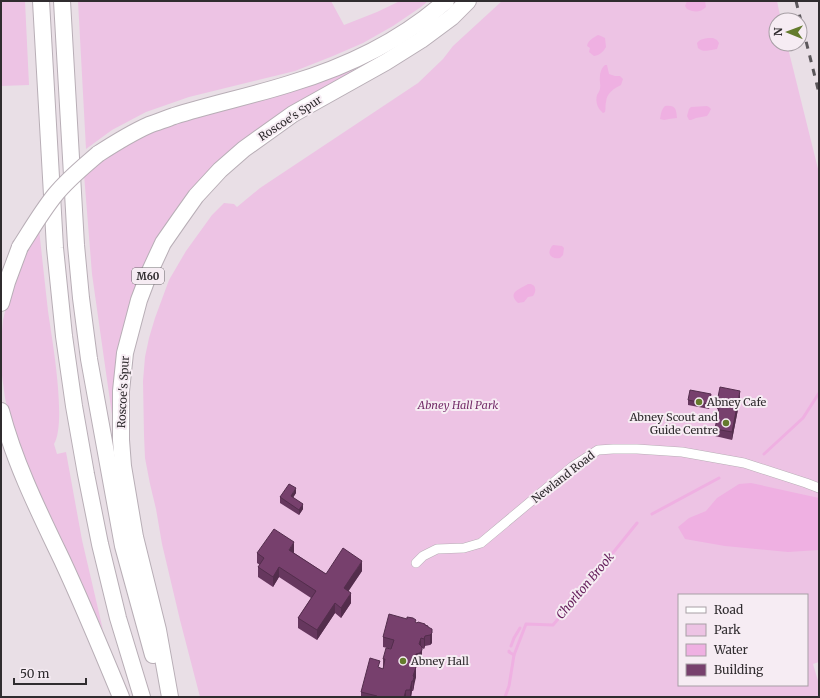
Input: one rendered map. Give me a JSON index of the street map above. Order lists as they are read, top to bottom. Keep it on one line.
{"streets":{"highway":["Roscoe's Spur","M60"],"street":["Newland Road"]},"water":["Chorlton Brook"],"parks":["Abney Hall Park"],"places":["Abney Cafe","Abney Scout and Guide Centre","Abney Hall"],"legend":["Road","Park","Water","Building"],"scale_bar":"50 m","north":"left"}
